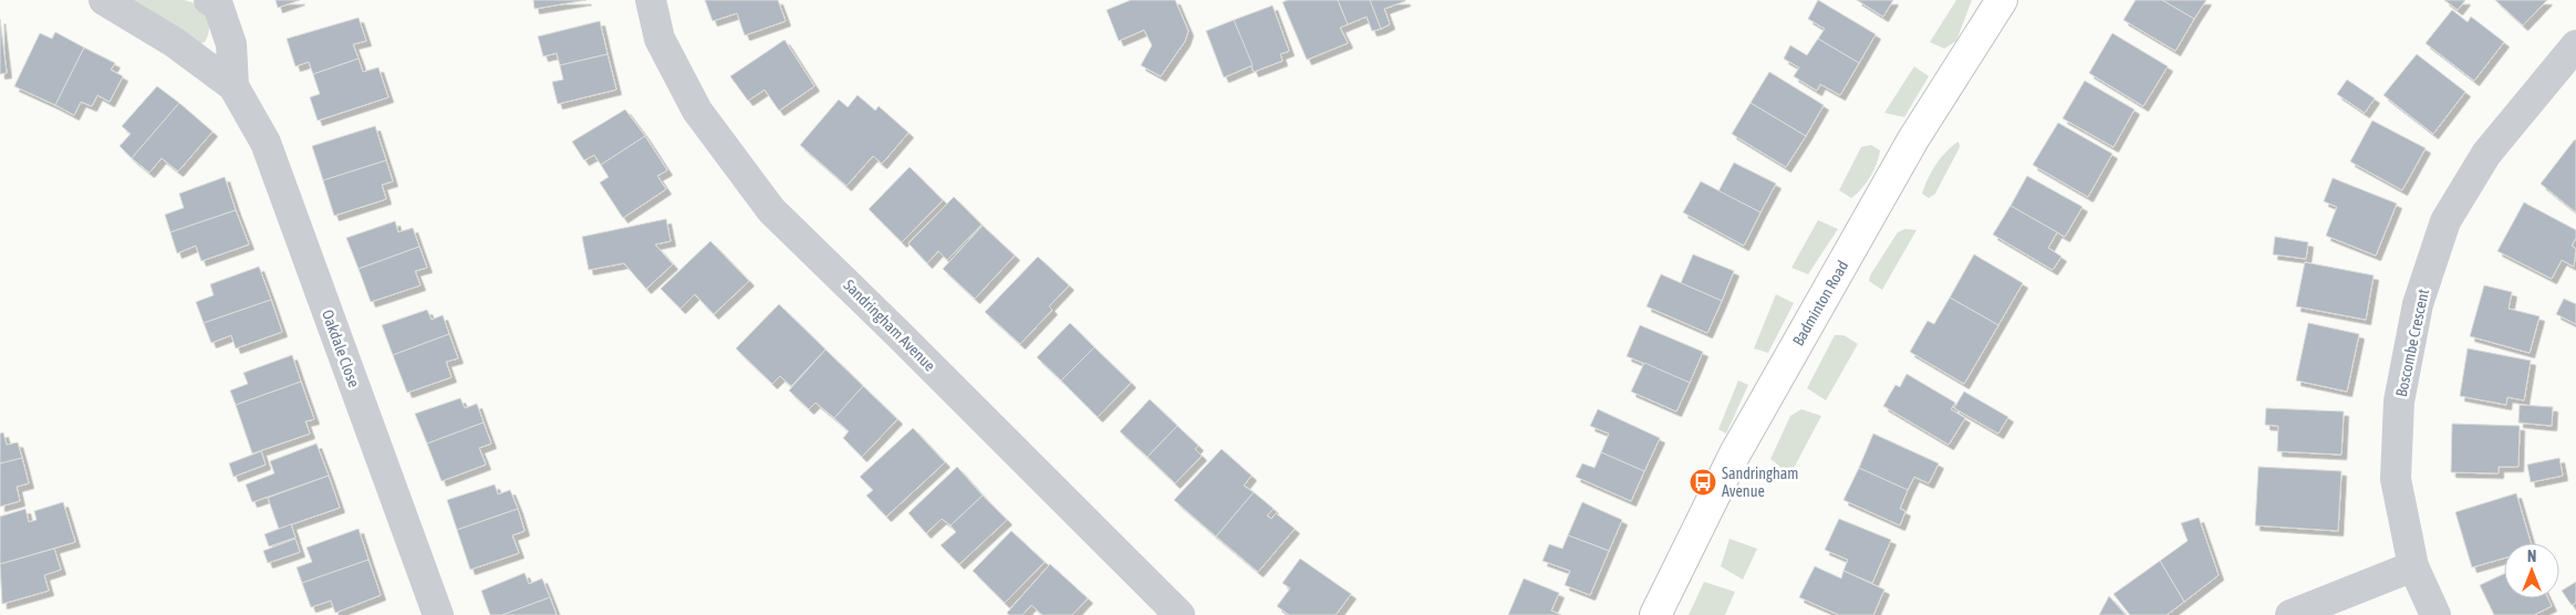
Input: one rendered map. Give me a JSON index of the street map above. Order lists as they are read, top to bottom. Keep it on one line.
{"streets":{"main road":["Badminton Road"],"street":["Sandringham Avenue","Boscombe Crescent","Oakdale Close"]},"places":{"bus stop":["Sandringham Avenue"]},"north":"top"}
